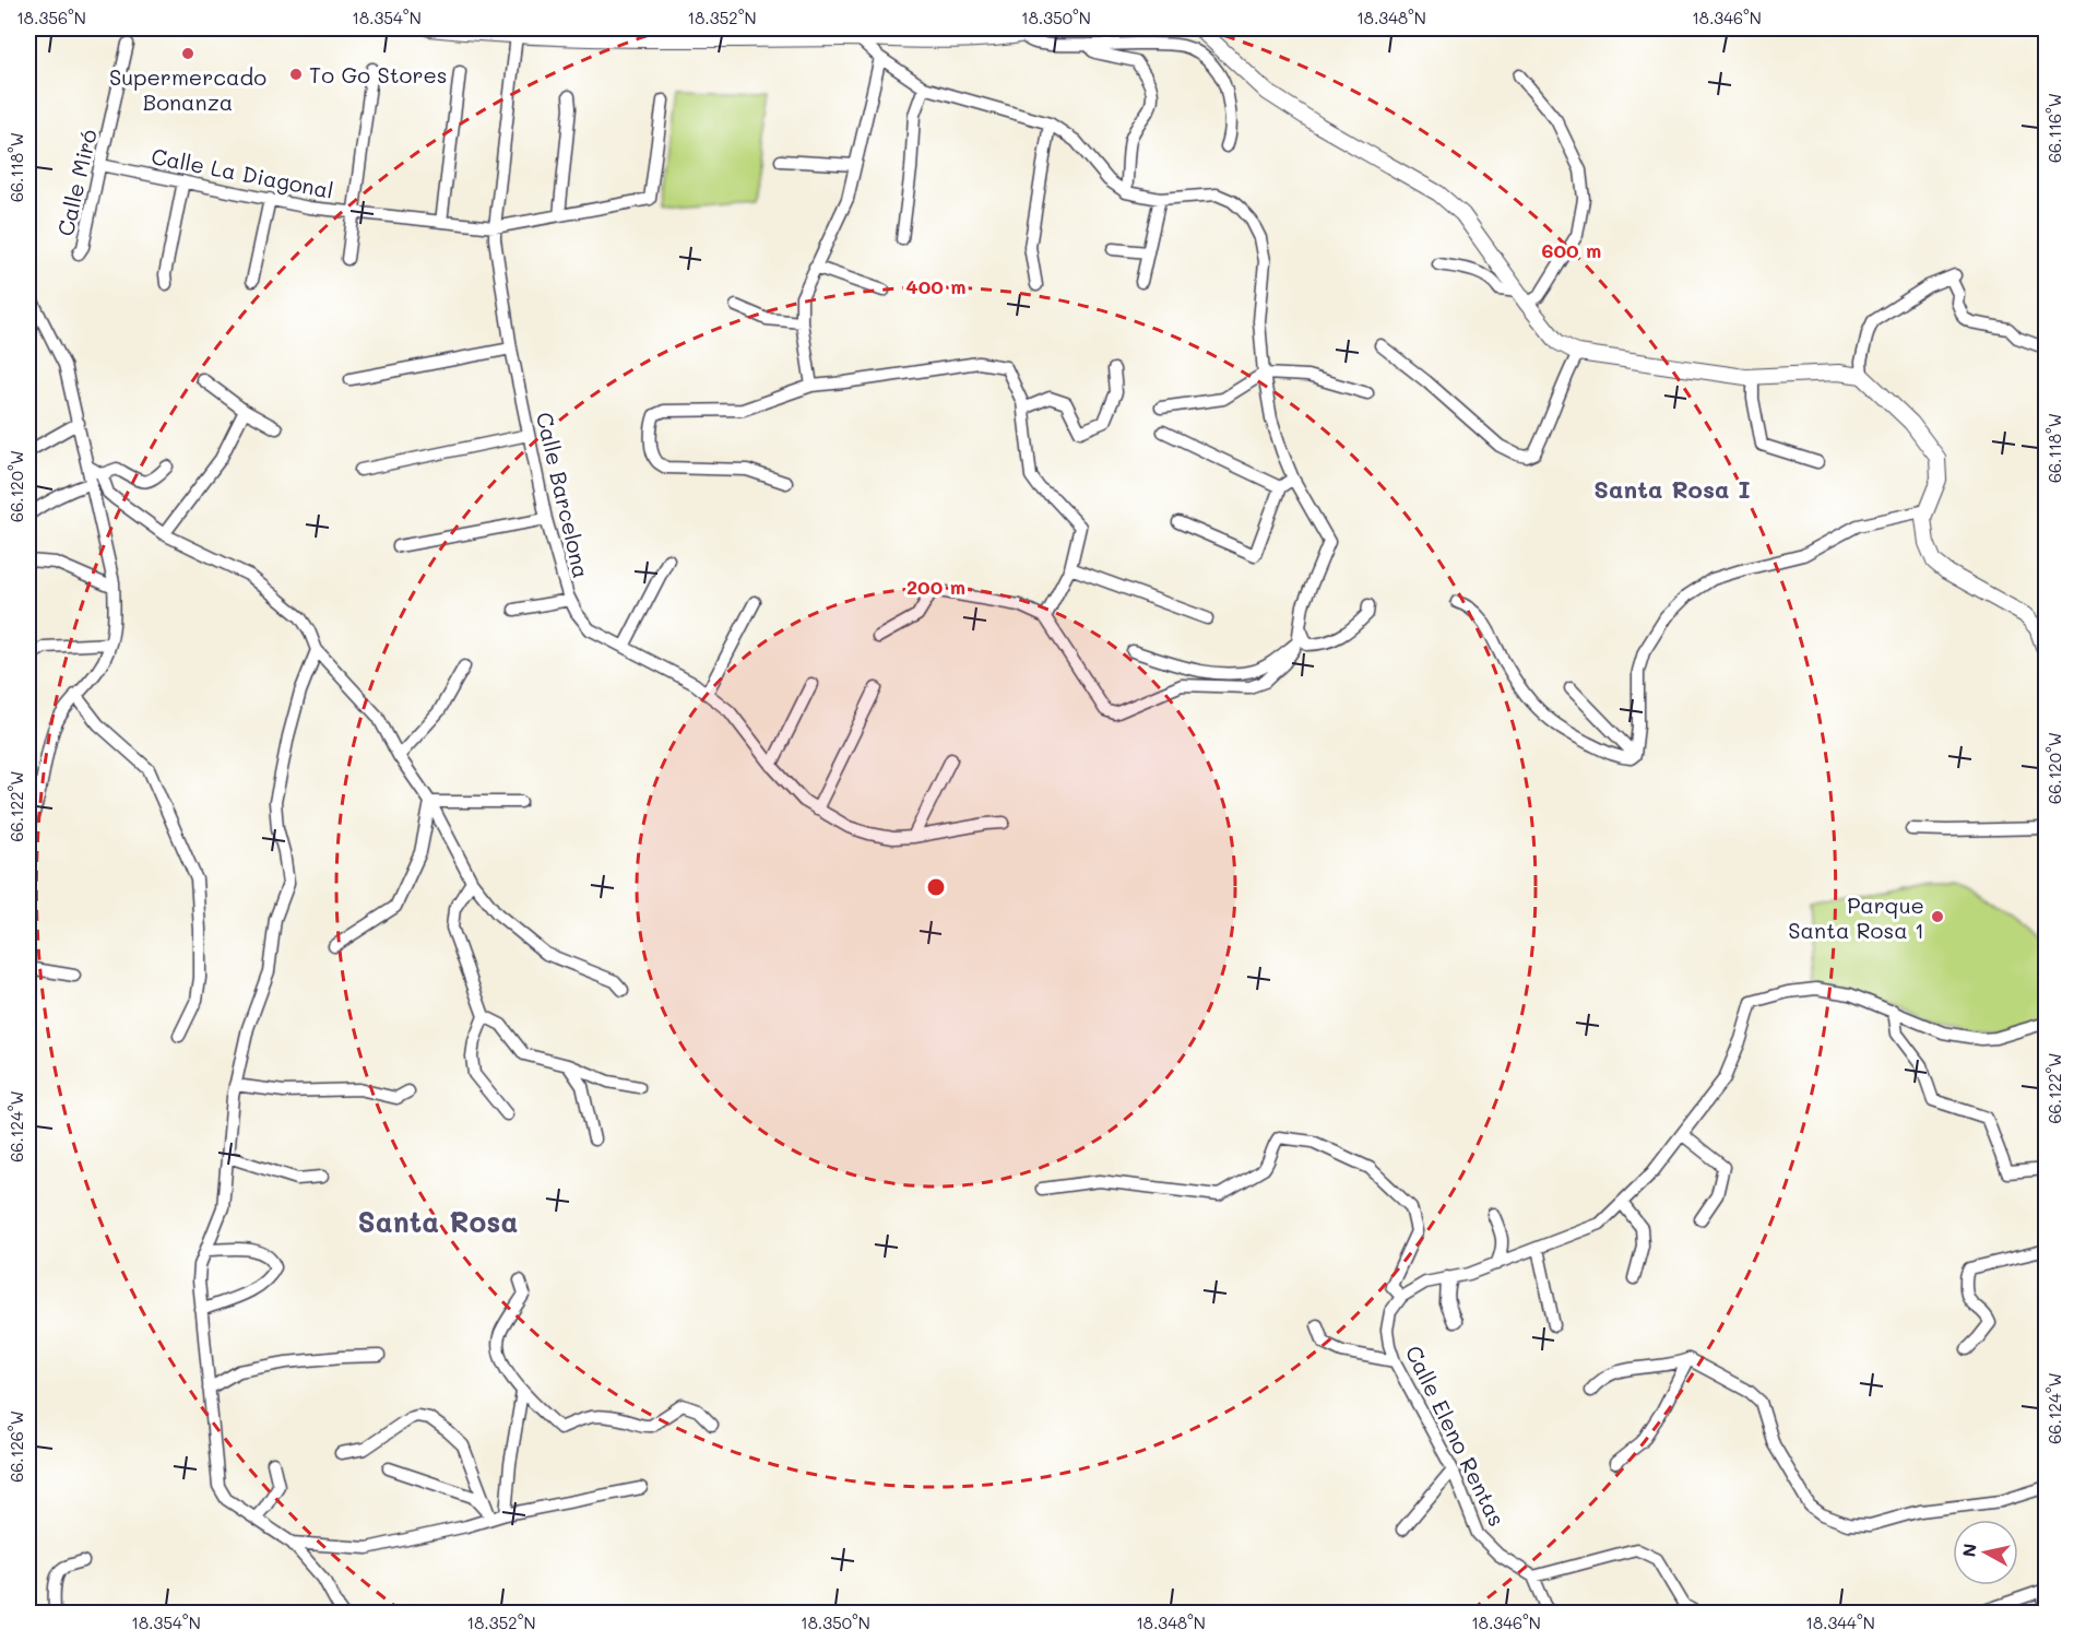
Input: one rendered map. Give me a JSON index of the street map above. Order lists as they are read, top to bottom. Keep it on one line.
{"streets":{"street":["Calle La Diagonal","Calle Miró","Calle Barcelona","Calle Eleno Rentas"]},"crossings":[["Calle La Diagonal","Calle Miró"],["Calle La Diagonal","Calle Barcelona"]],"districts":["Santa Rosa I","Santa Rosa"],"places":["Supermercado Bonanza","To Go Stores","Parque Santa Rosa 1"],"north":"left","coordinates":["18.356°N","18.354°N","18.352°N","18.350°N","18.348°N","18.346°N","66.116°W","66.118°W","66.120°W","66.122°W","66.124°W","66.126°W","18.344°N"],"rings":["600 m","400 m","200 m"]}
